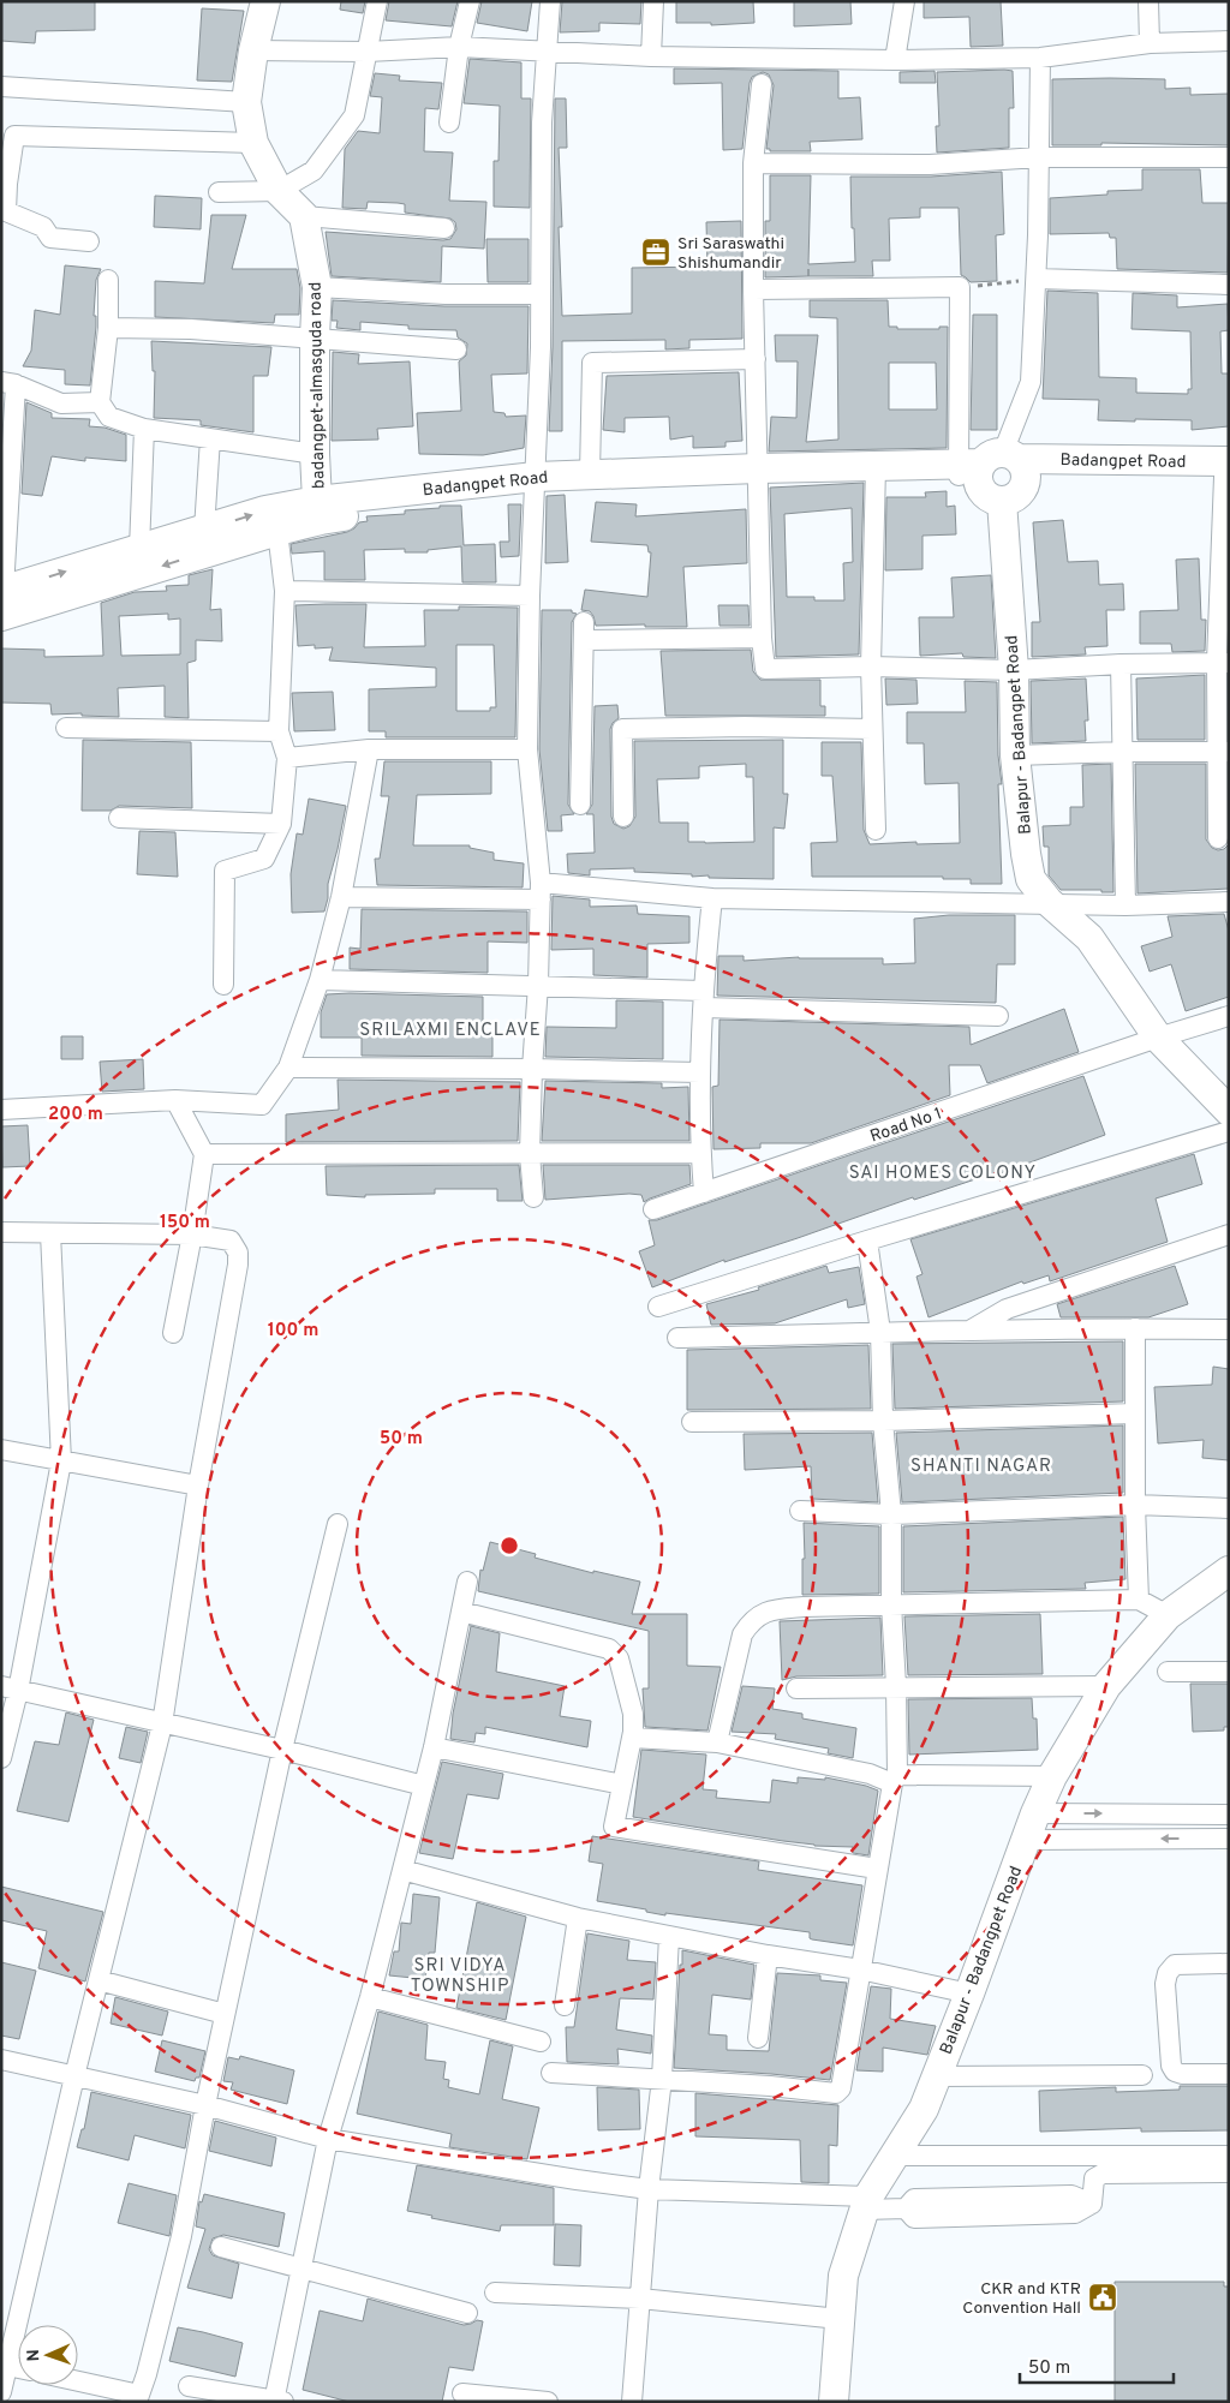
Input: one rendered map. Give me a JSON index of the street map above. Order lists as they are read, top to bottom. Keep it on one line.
{"streets":{"street":["badangpet-almasguda road","Badangpet Road","Balapur - Badangpet Road","Road No 1"]},"crossings":[["badangpet-almasguda road","Badangpet Road"],["Badangpet Road","Balapur - Badangpet Road"],["Balapur - Badangpet Road","Road No 1"]],"districts":["SRILAXMI ENCLAVE","SAI HOMES COLONY","SHANTI NAGAR","SRI VIDYA TOWNSHIP"],"places":{"office":["Sri Saraswathi Shishumandir"],"public building":["CKR and KTR Convention Hall"]},"scale_bar":"50 m","north":"left","rings":["200 m","150 m","100 m","50 m"]}
